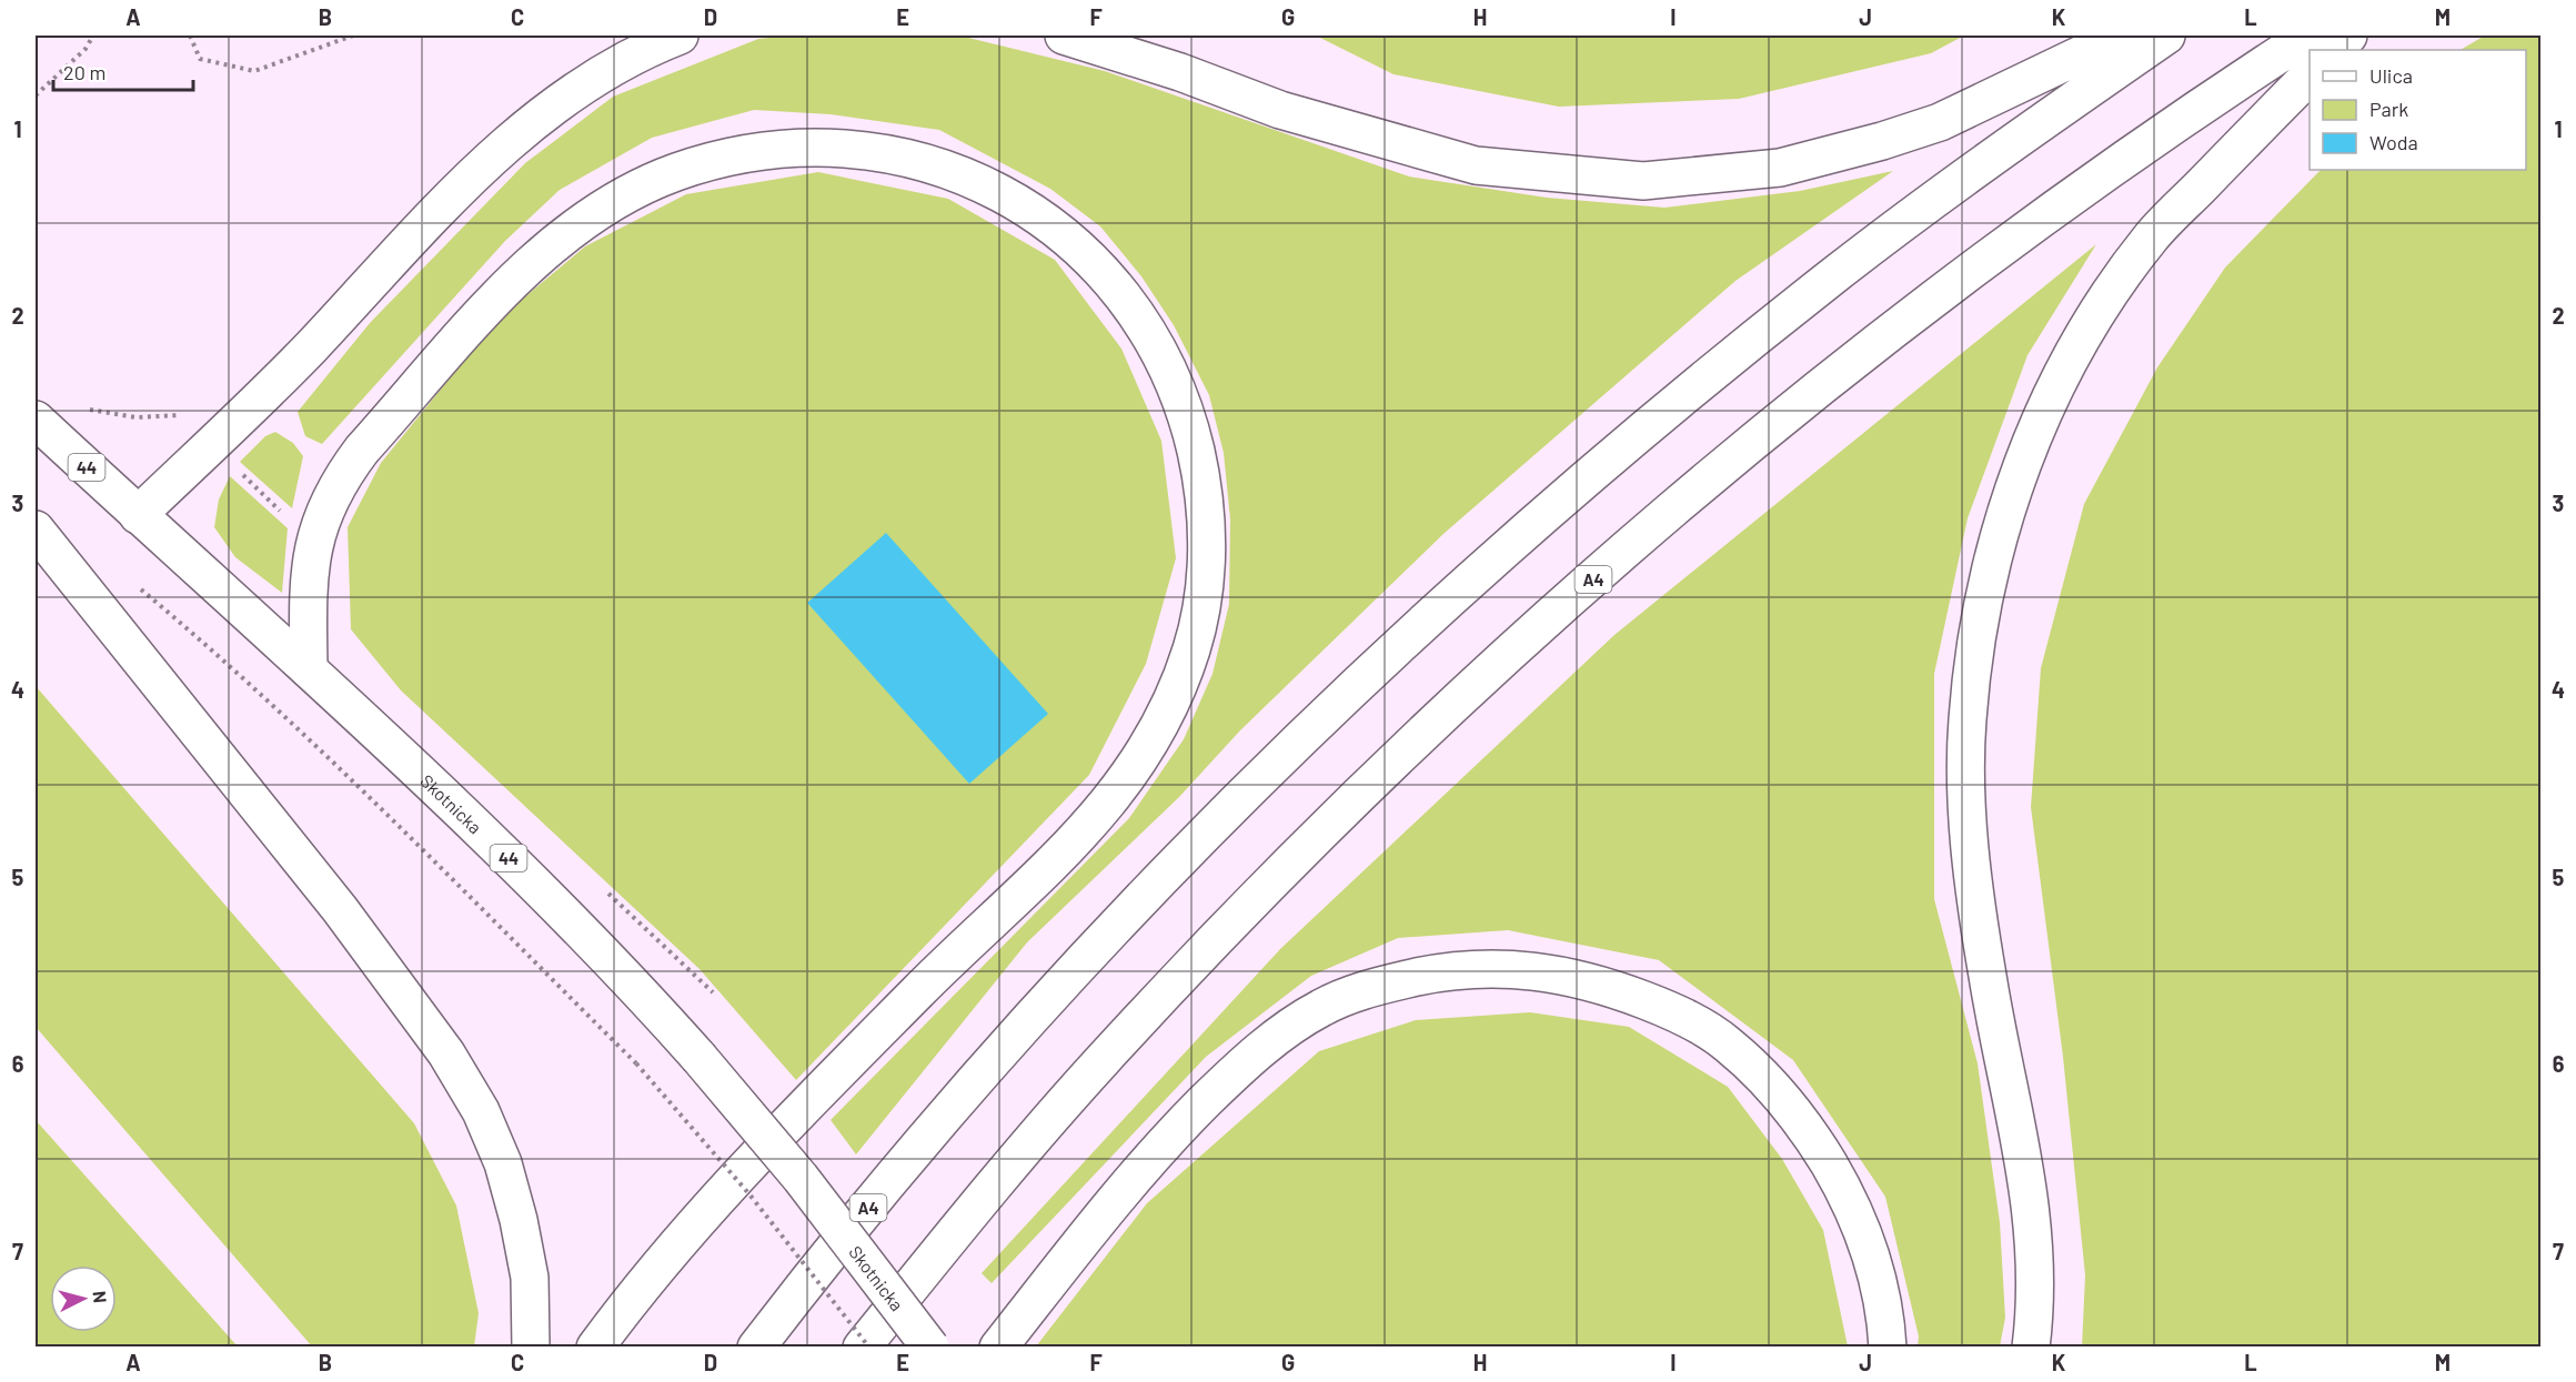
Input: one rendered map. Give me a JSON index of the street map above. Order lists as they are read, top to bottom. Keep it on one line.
{"streets":{"main road":["44","A4","Skotnicka"]},"legend":["Ulica","Park","Woda"],"scale_bar":"20 m","north":"right","grid":{"columns":["A","B","C","D","E","F","G","H","I","J","K","L","M"],"rows":["1","2","3","4","5","6","7"]}}
